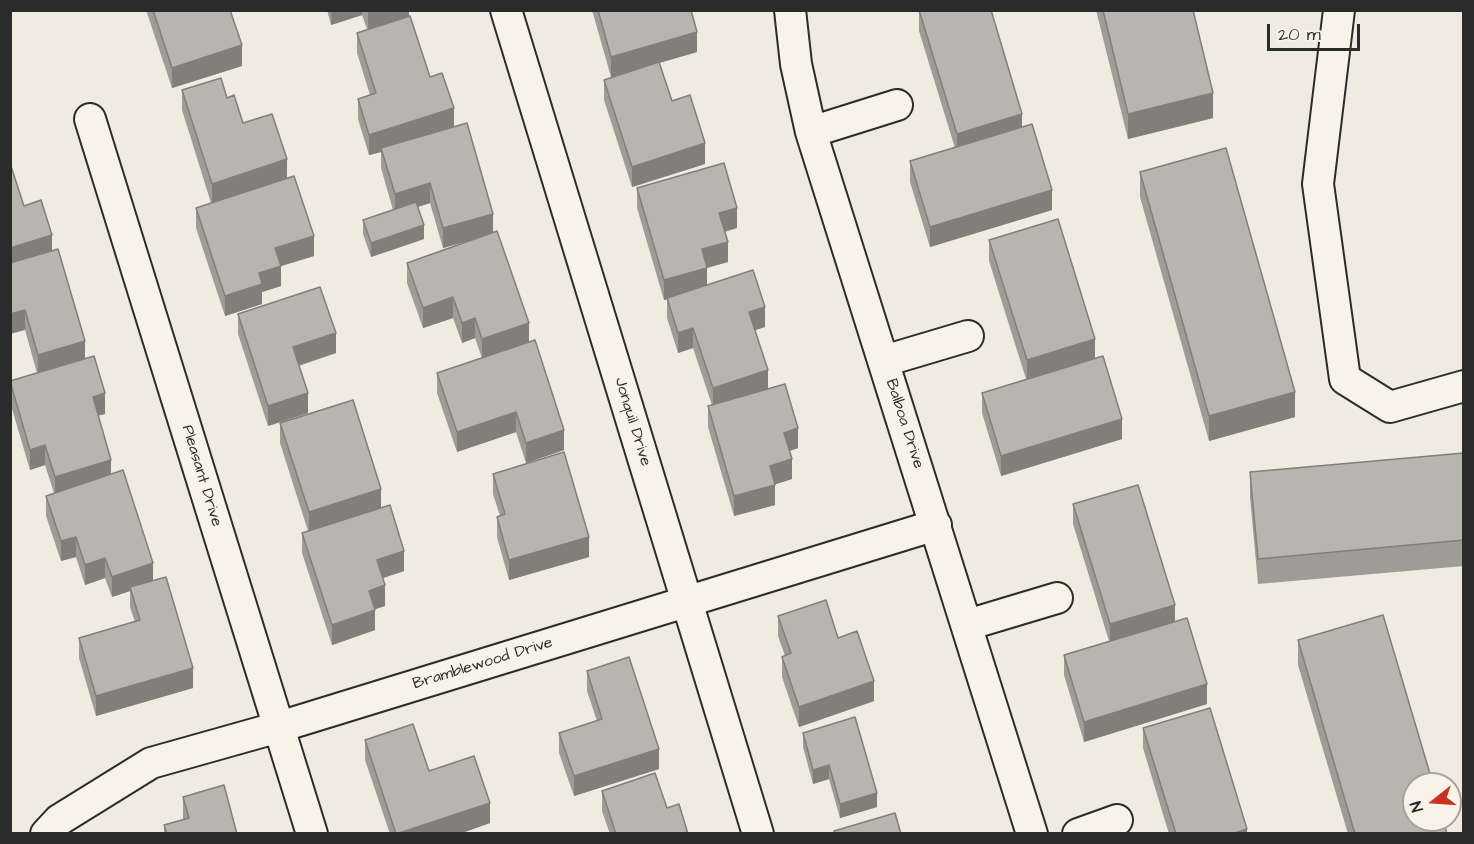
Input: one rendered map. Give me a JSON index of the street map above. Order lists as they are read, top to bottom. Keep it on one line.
{"streets":{"street":["Jonquil Drive","Balboa Drive","Pleasant Drive","Bramblewood Drive"]},"crossings":[["Jonquil Drive","Bramblewood Drive"],["Balboa Drive","Bramblewood Drive"],["Pleasant Drive","Bramblewood Drive"]],"scale_bar":"20 m","north":"left"}
